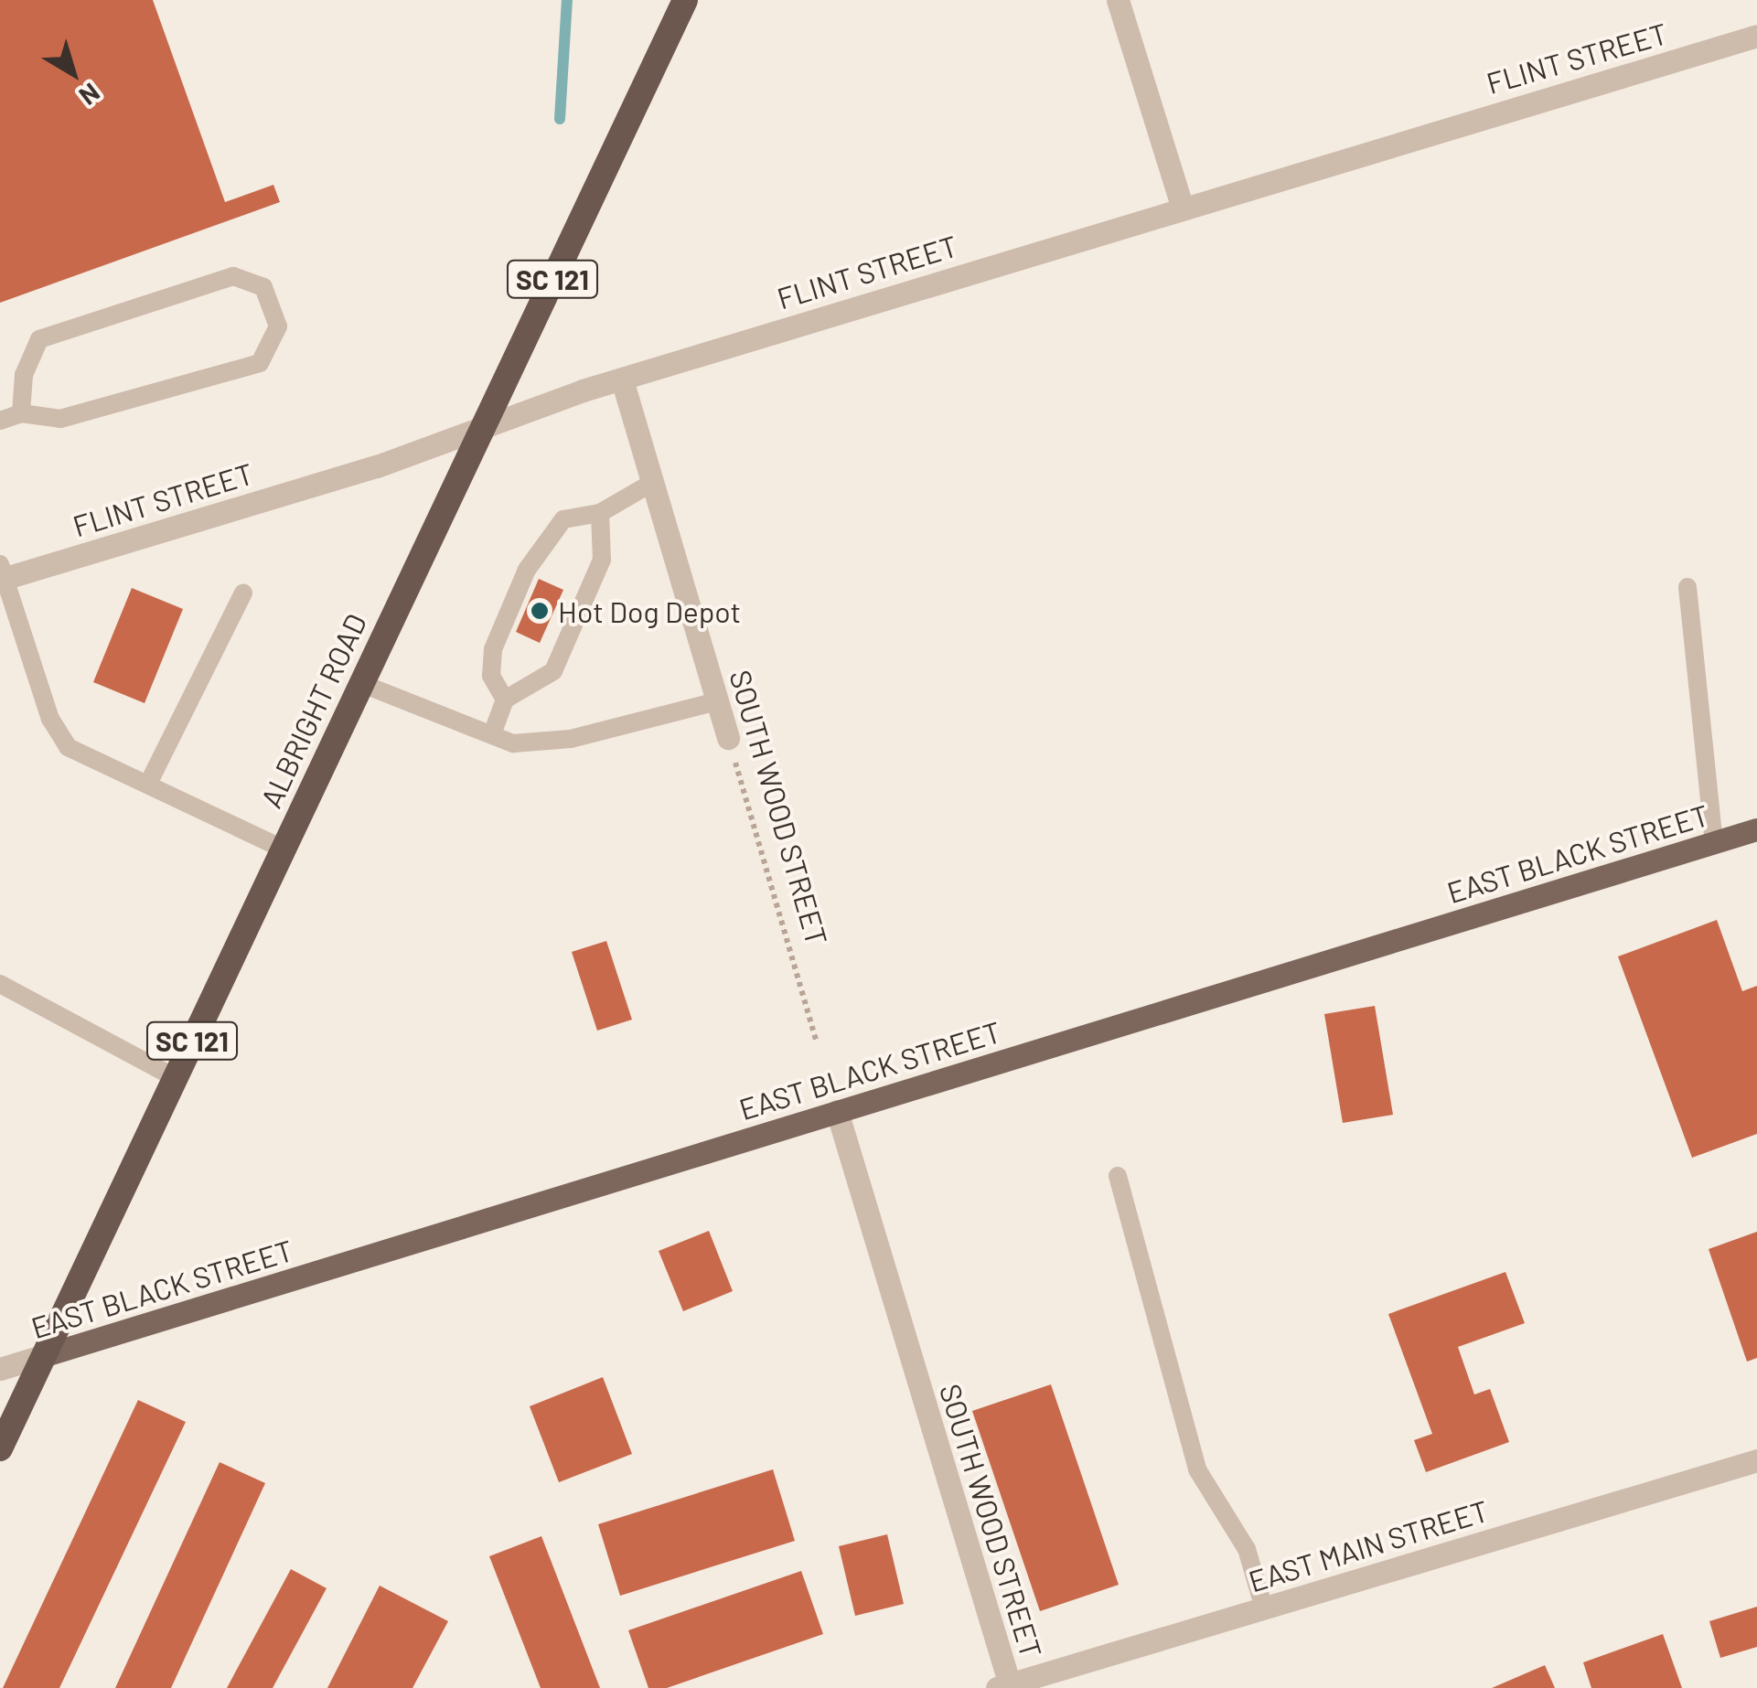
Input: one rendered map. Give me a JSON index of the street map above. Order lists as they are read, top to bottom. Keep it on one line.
{"streets":{"highway":["SC 121","ALBRIGHT ROAD"],"main road":["EAST BLACK STREET"],"street":["FLINT STREET","SOUTH WOOD STREET","EAST MAIN STREET"]},"crossings":[["FLINT STREET","ALBRIGHT ROAD"],["FLINT STREET","SOUTH WOOD STREET"],["ALBRIGHT ROAD","EAST BLACK STREET"],["SOUTH WOOD STREET","EAST BLACK STREET"],["SOUTH WOOD STREET","EAST MAIN STREET"]],"places":["Hot Dog Depot"],"north":"bottom right"}
